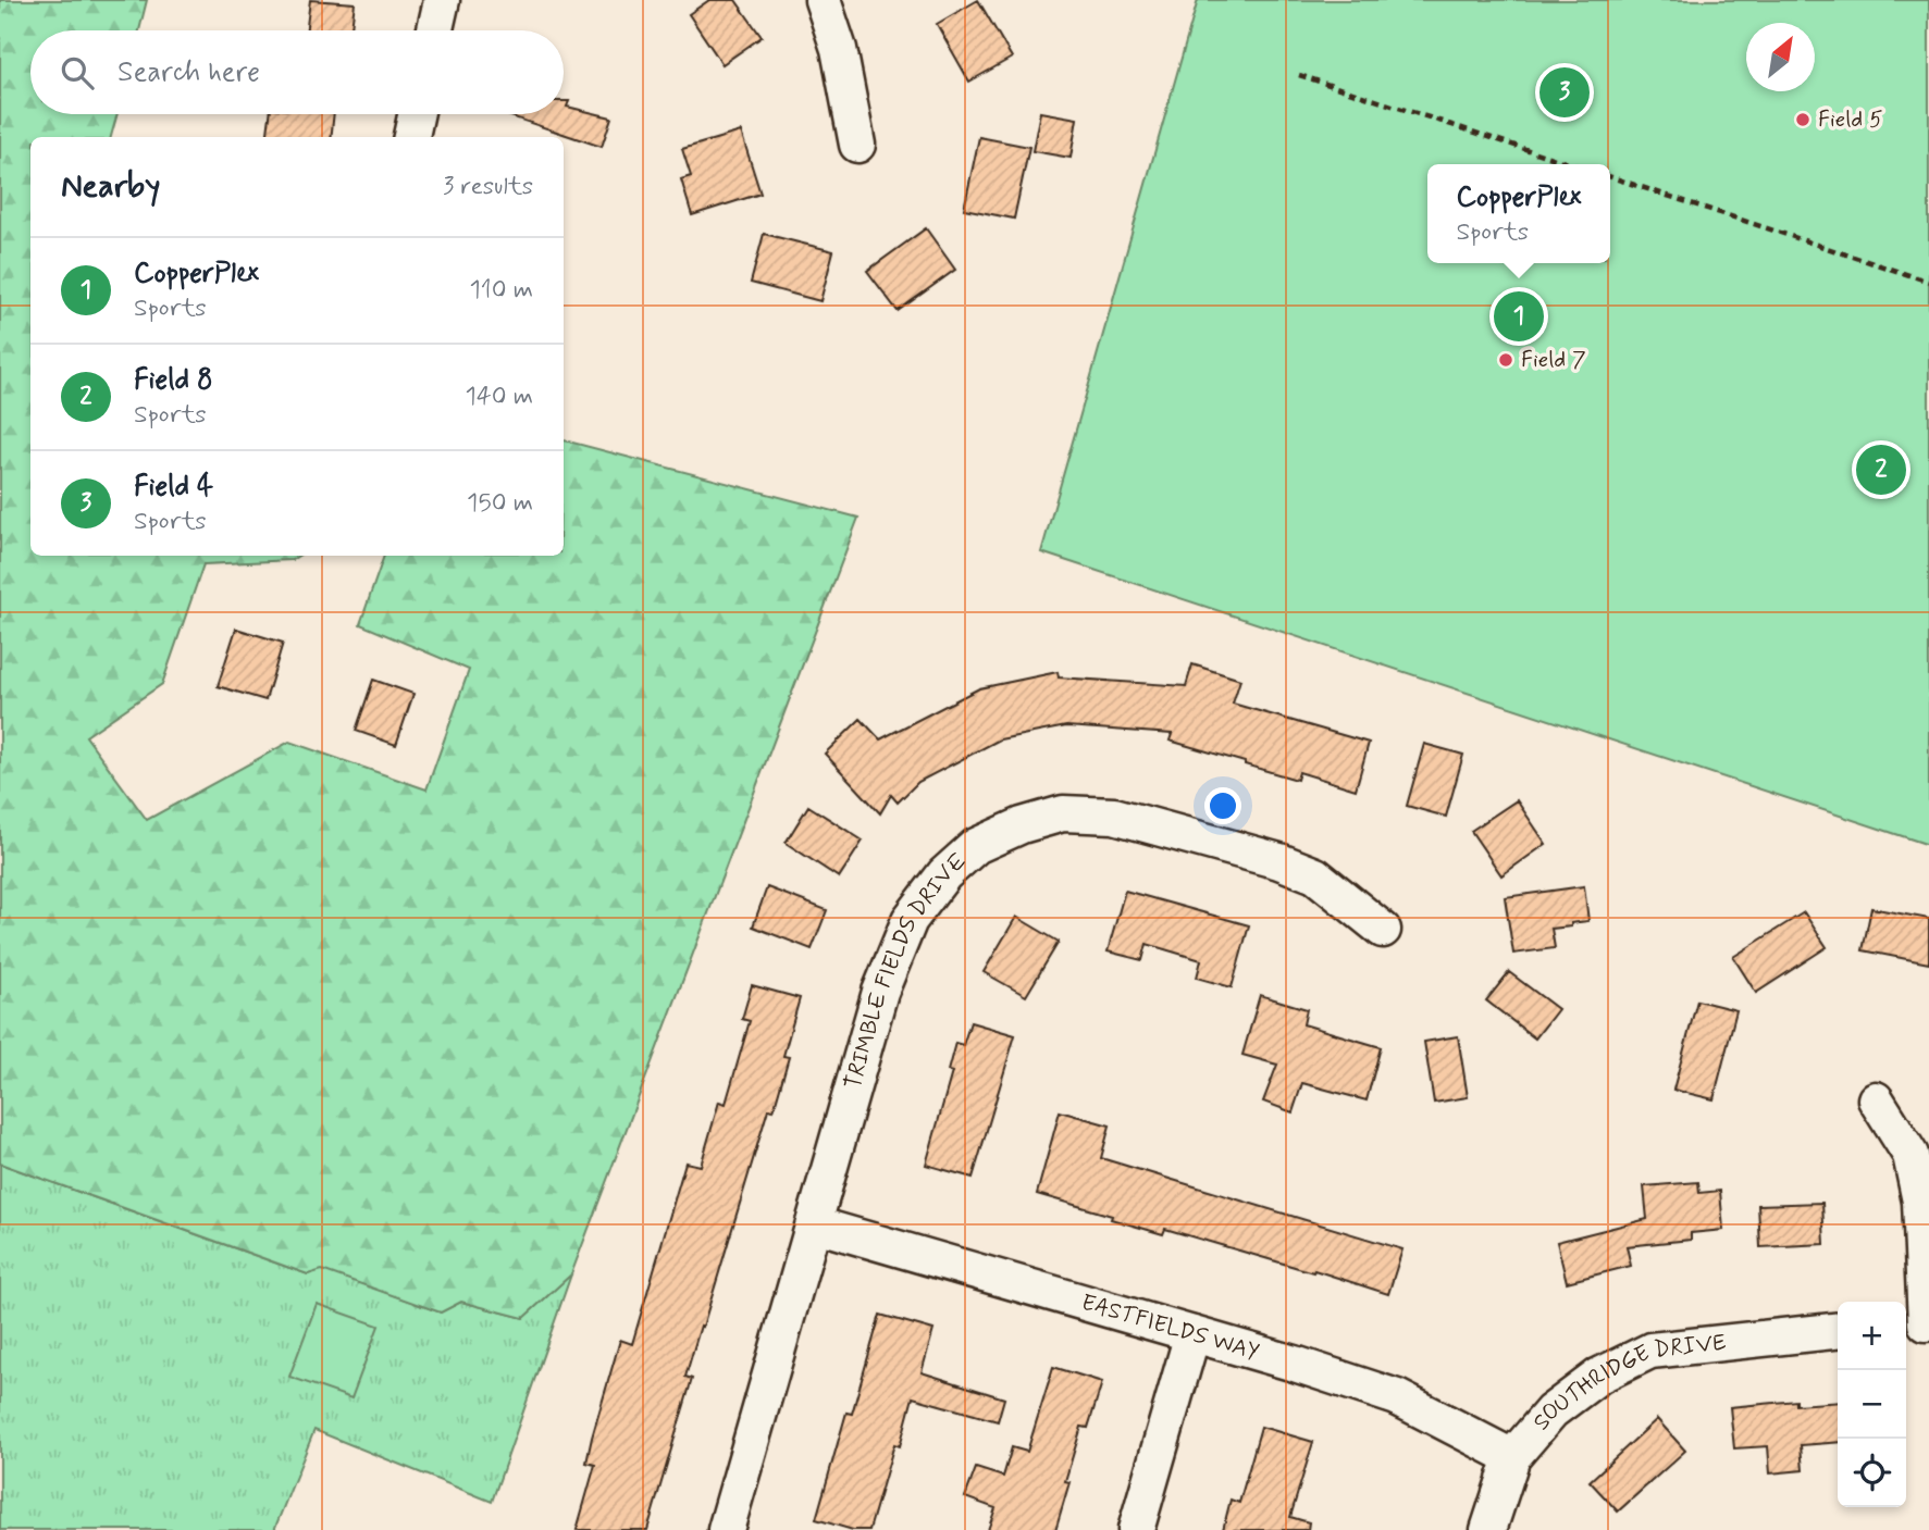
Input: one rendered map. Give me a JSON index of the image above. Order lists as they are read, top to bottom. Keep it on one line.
{"streets":{"street":["TRIMBLE FIELDS DRIVE","EASTFIELDS WAY","SOUTHRIDGE DRIVE"]},"crossings":[["TRIMBLE FIELDS DRIVE","EASTFIELDS WAY"],["EASTFIELDS WAY","SOUTHRIDGE DRIVE"]],"places":["Field 5","Field 7"],"north":"top right","page":{"search":"Search here","pins":["3","1","2"],"heading":["Nearby","3 results"],"popup":["CopperPlex","Sports"],"list":[{"mark":"1","name":"CopperPlex","note":"Sports","value":"110 m"},{"mark":"2","name":"Field 8","note":"Sports","value":"140 m"},{"mark":"3","name":"Field 4","note":"Sports","value":"150 m"}],"map_buttons":["+","−"]}}
